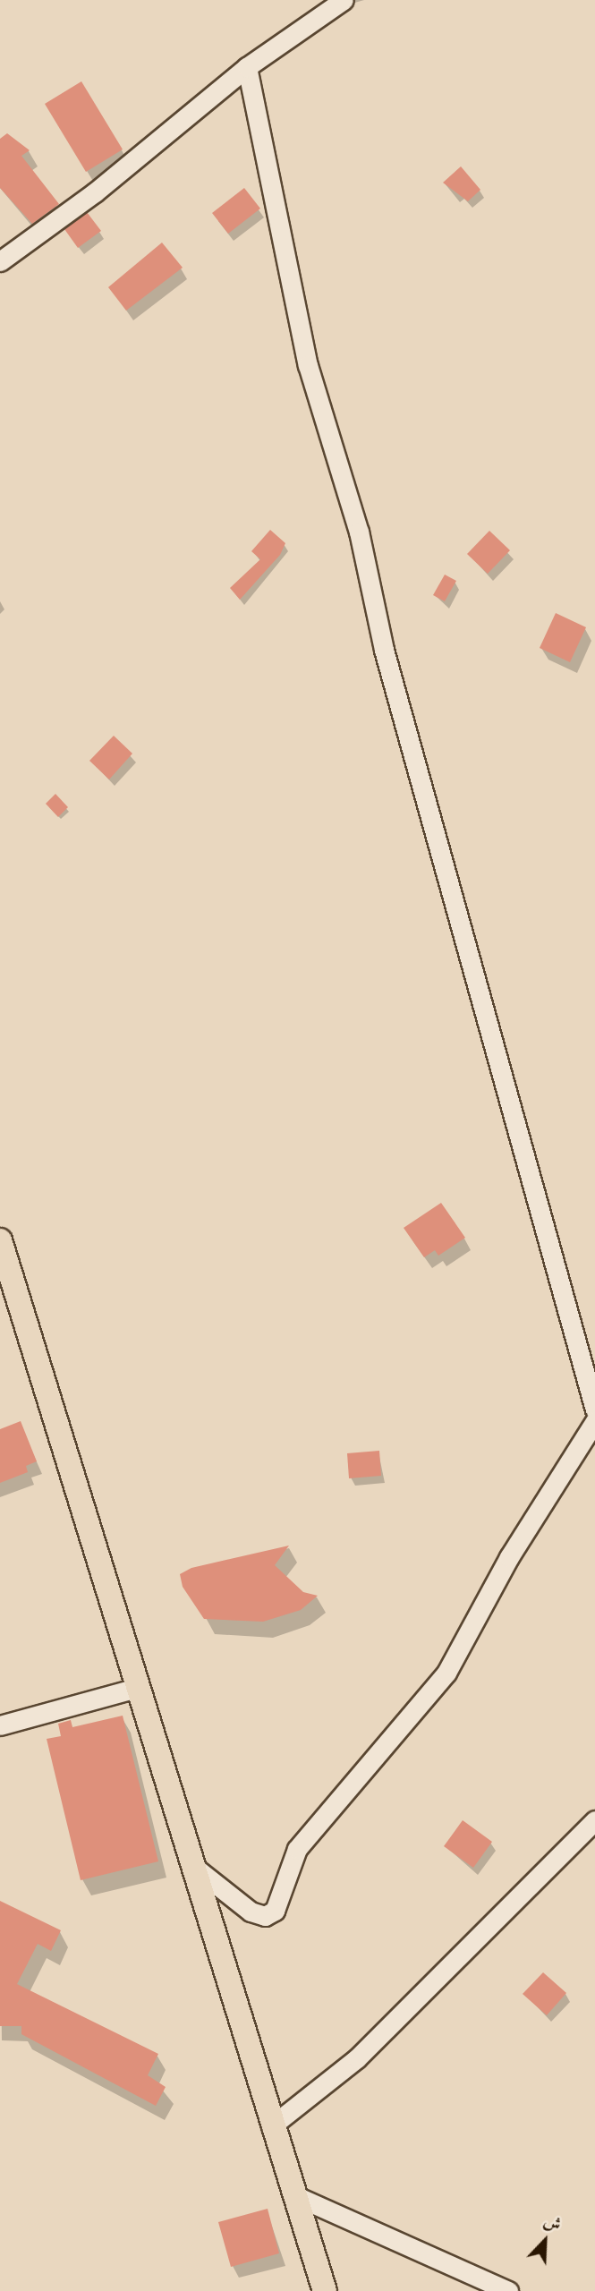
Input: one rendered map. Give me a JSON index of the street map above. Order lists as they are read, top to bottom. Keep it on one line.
{"north":"top right"}
